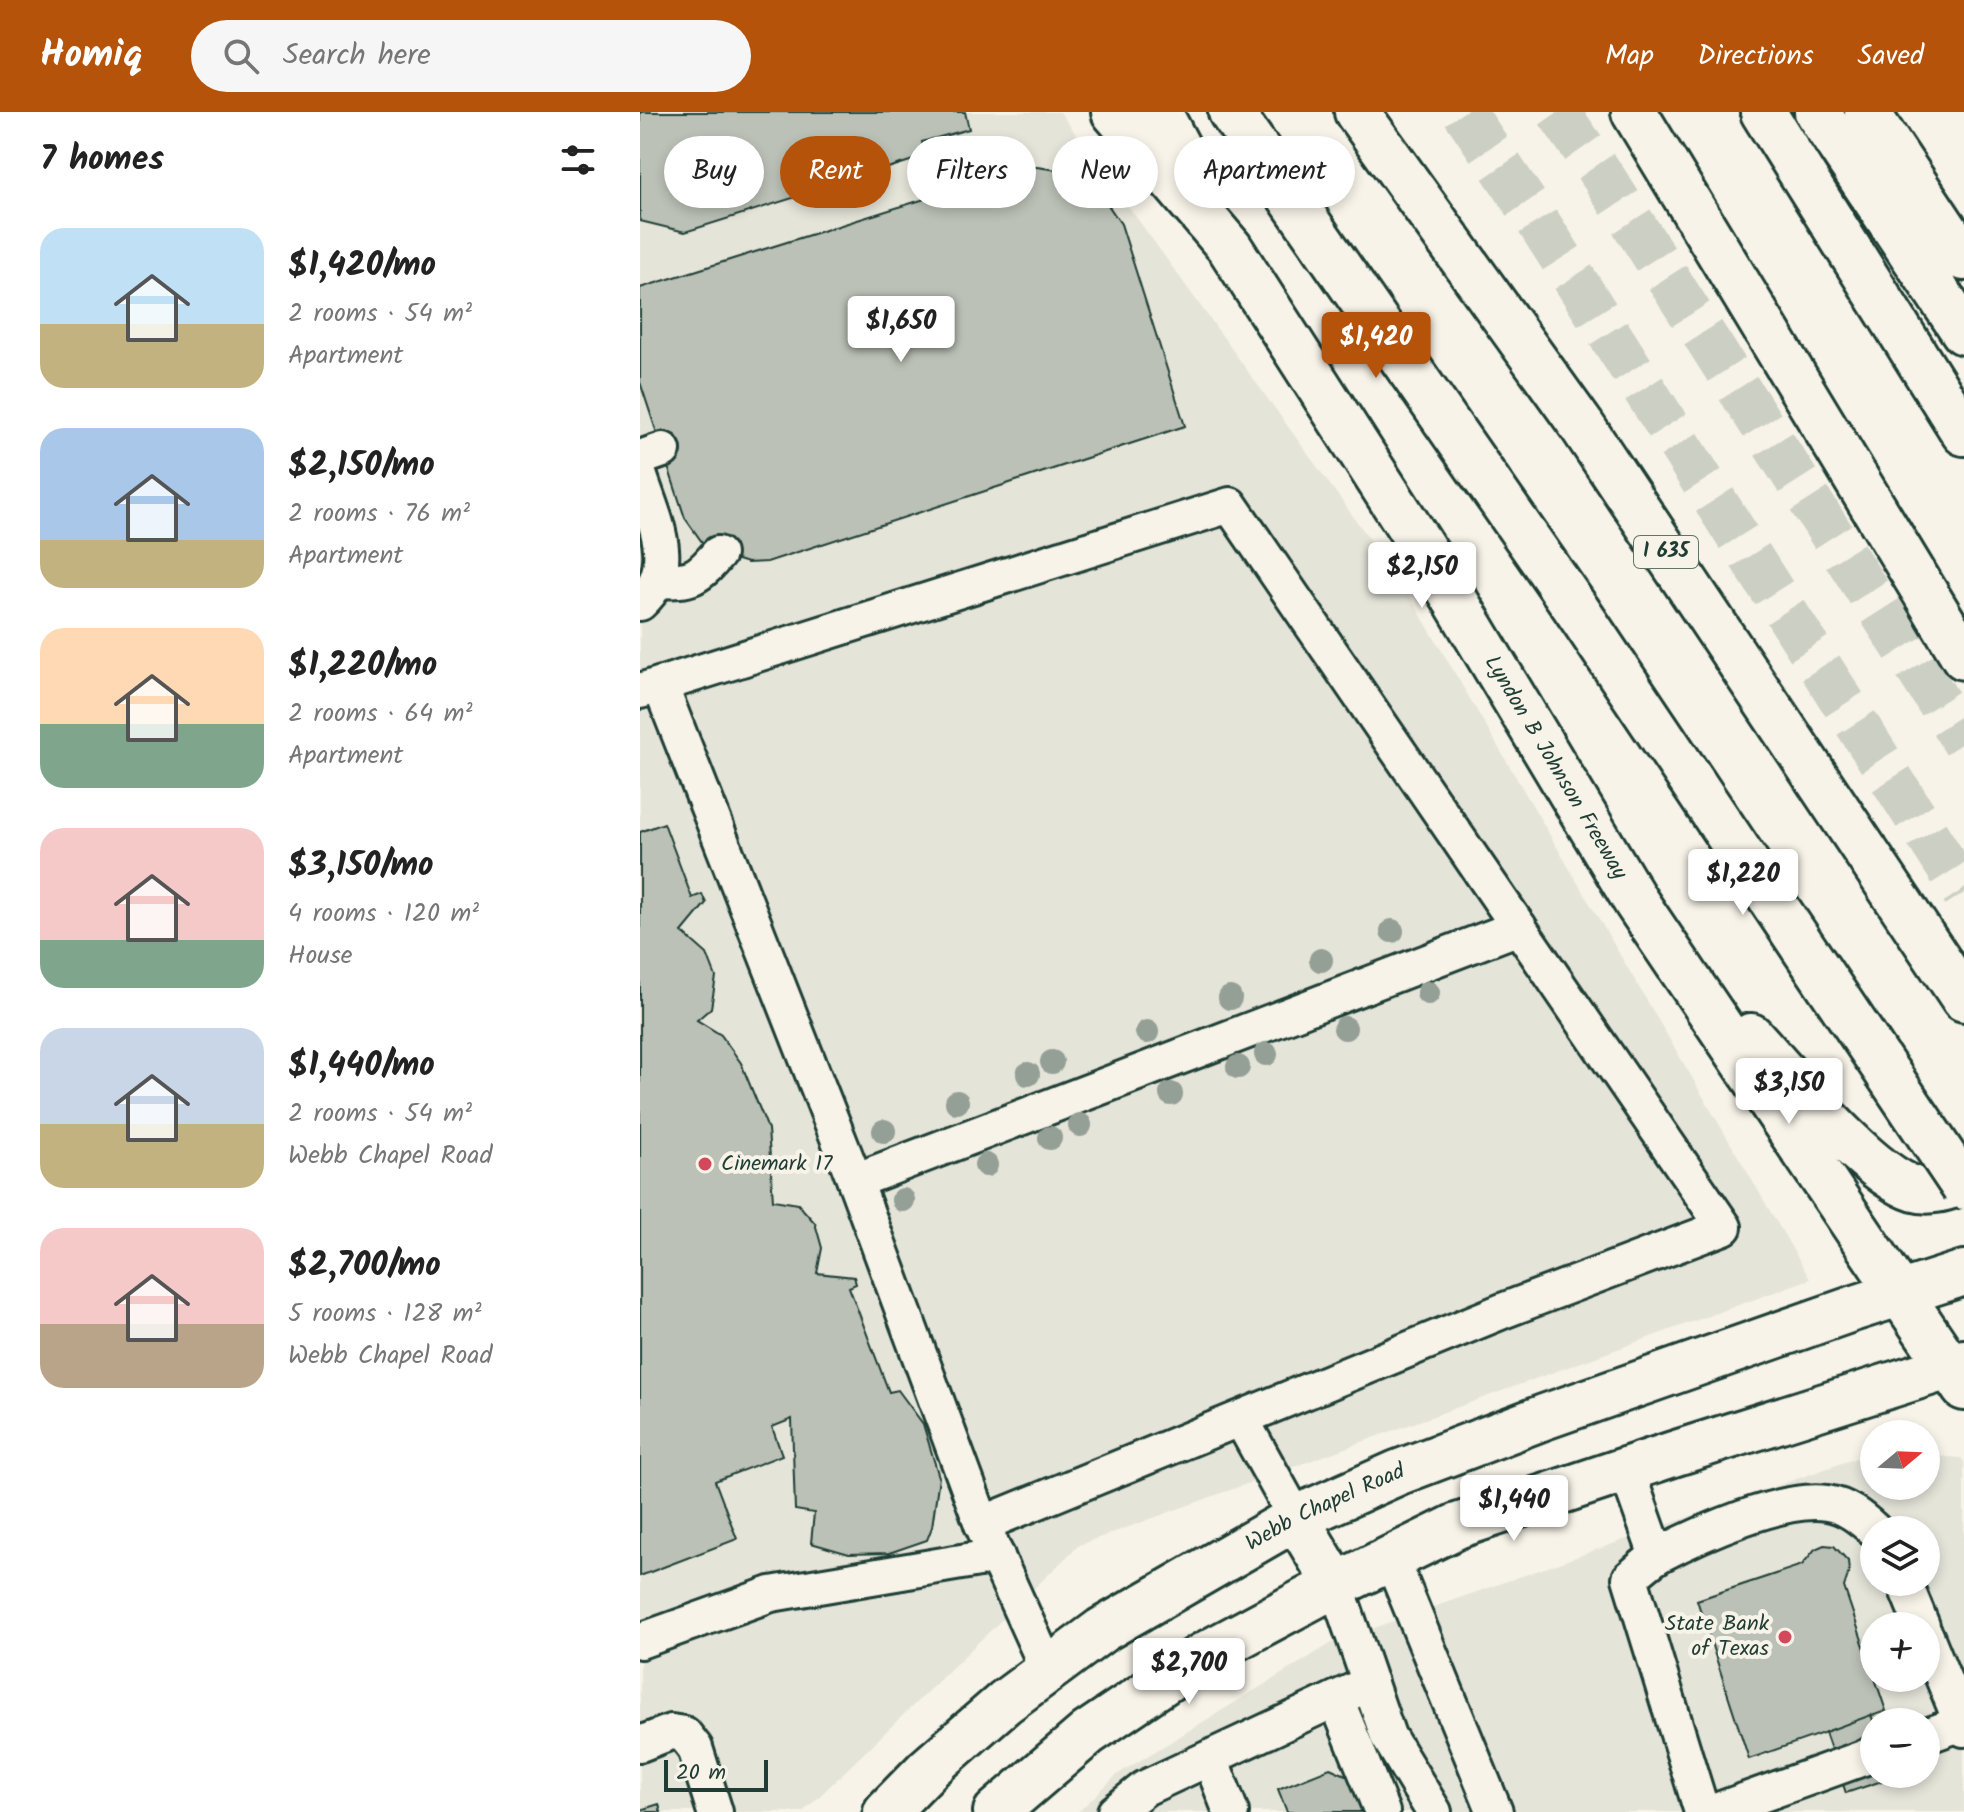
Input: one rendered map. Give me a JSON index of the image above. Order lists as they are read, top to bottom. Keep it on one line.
{"streets":{"main road":["I 635","Lyndon B Johnson Freeway","Webb Chapel Road"]},"crossings":[["Lyndon B Johnson Freeway","Webb Chapel Road"]],"places":["Cinemark 17","State Bank of Texas"],"scale_bar":"20 m","north":"right","page":{"header":"Homiq","search":"Search here","nav":["Map","Directions","Saved"],"heading":"7 homes","chip":["Buy","Rent","Filters","New","Apartment"],"list":[{"name":"$1,420/mo","note":"2 rooms · 54 m² · Apartment"},{"name":"$2,150/mo","note":"2 rooms · 76 m² · Apartment"},{"name":"$1,220/mo","note":"2 rooms · 64 m² · Apartment"},{"name":"$3,150/mo","note":"4 rooms · 120 m² · House"},{"name":"$1,440/mo","note":"2 rooms · 54 m² · Webb Chapel Road"},{"name":"$2,700/mo","note":"5 rooms · 128 m² · Webb Chapel Road"}],"price":["$1,650","$1,420","$2,150","$1,220","$3,150","$1,440","$2,700"],"map_buttons":["+","−"],"scale":"20 m"}}
